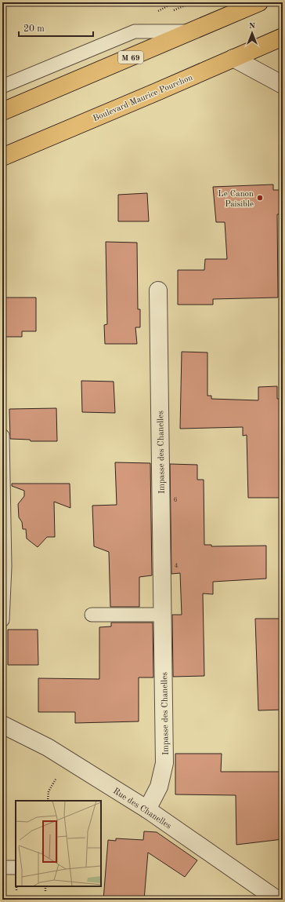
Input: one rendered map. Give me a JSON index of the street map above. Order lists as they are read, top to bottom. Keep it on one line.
{"streets":{"main road":["M 69","Boulevard Maurice Pourchon"],"street":["Impasse des Chanelles","Rue des Chanelles"]},"crossings":[["Impasse des Chanelles","Rue des Chanelles"]],"places":["Le Canon Paisible"],"house_numbers":["6","4"],"scale_bar":"20 m","north":"top"}
